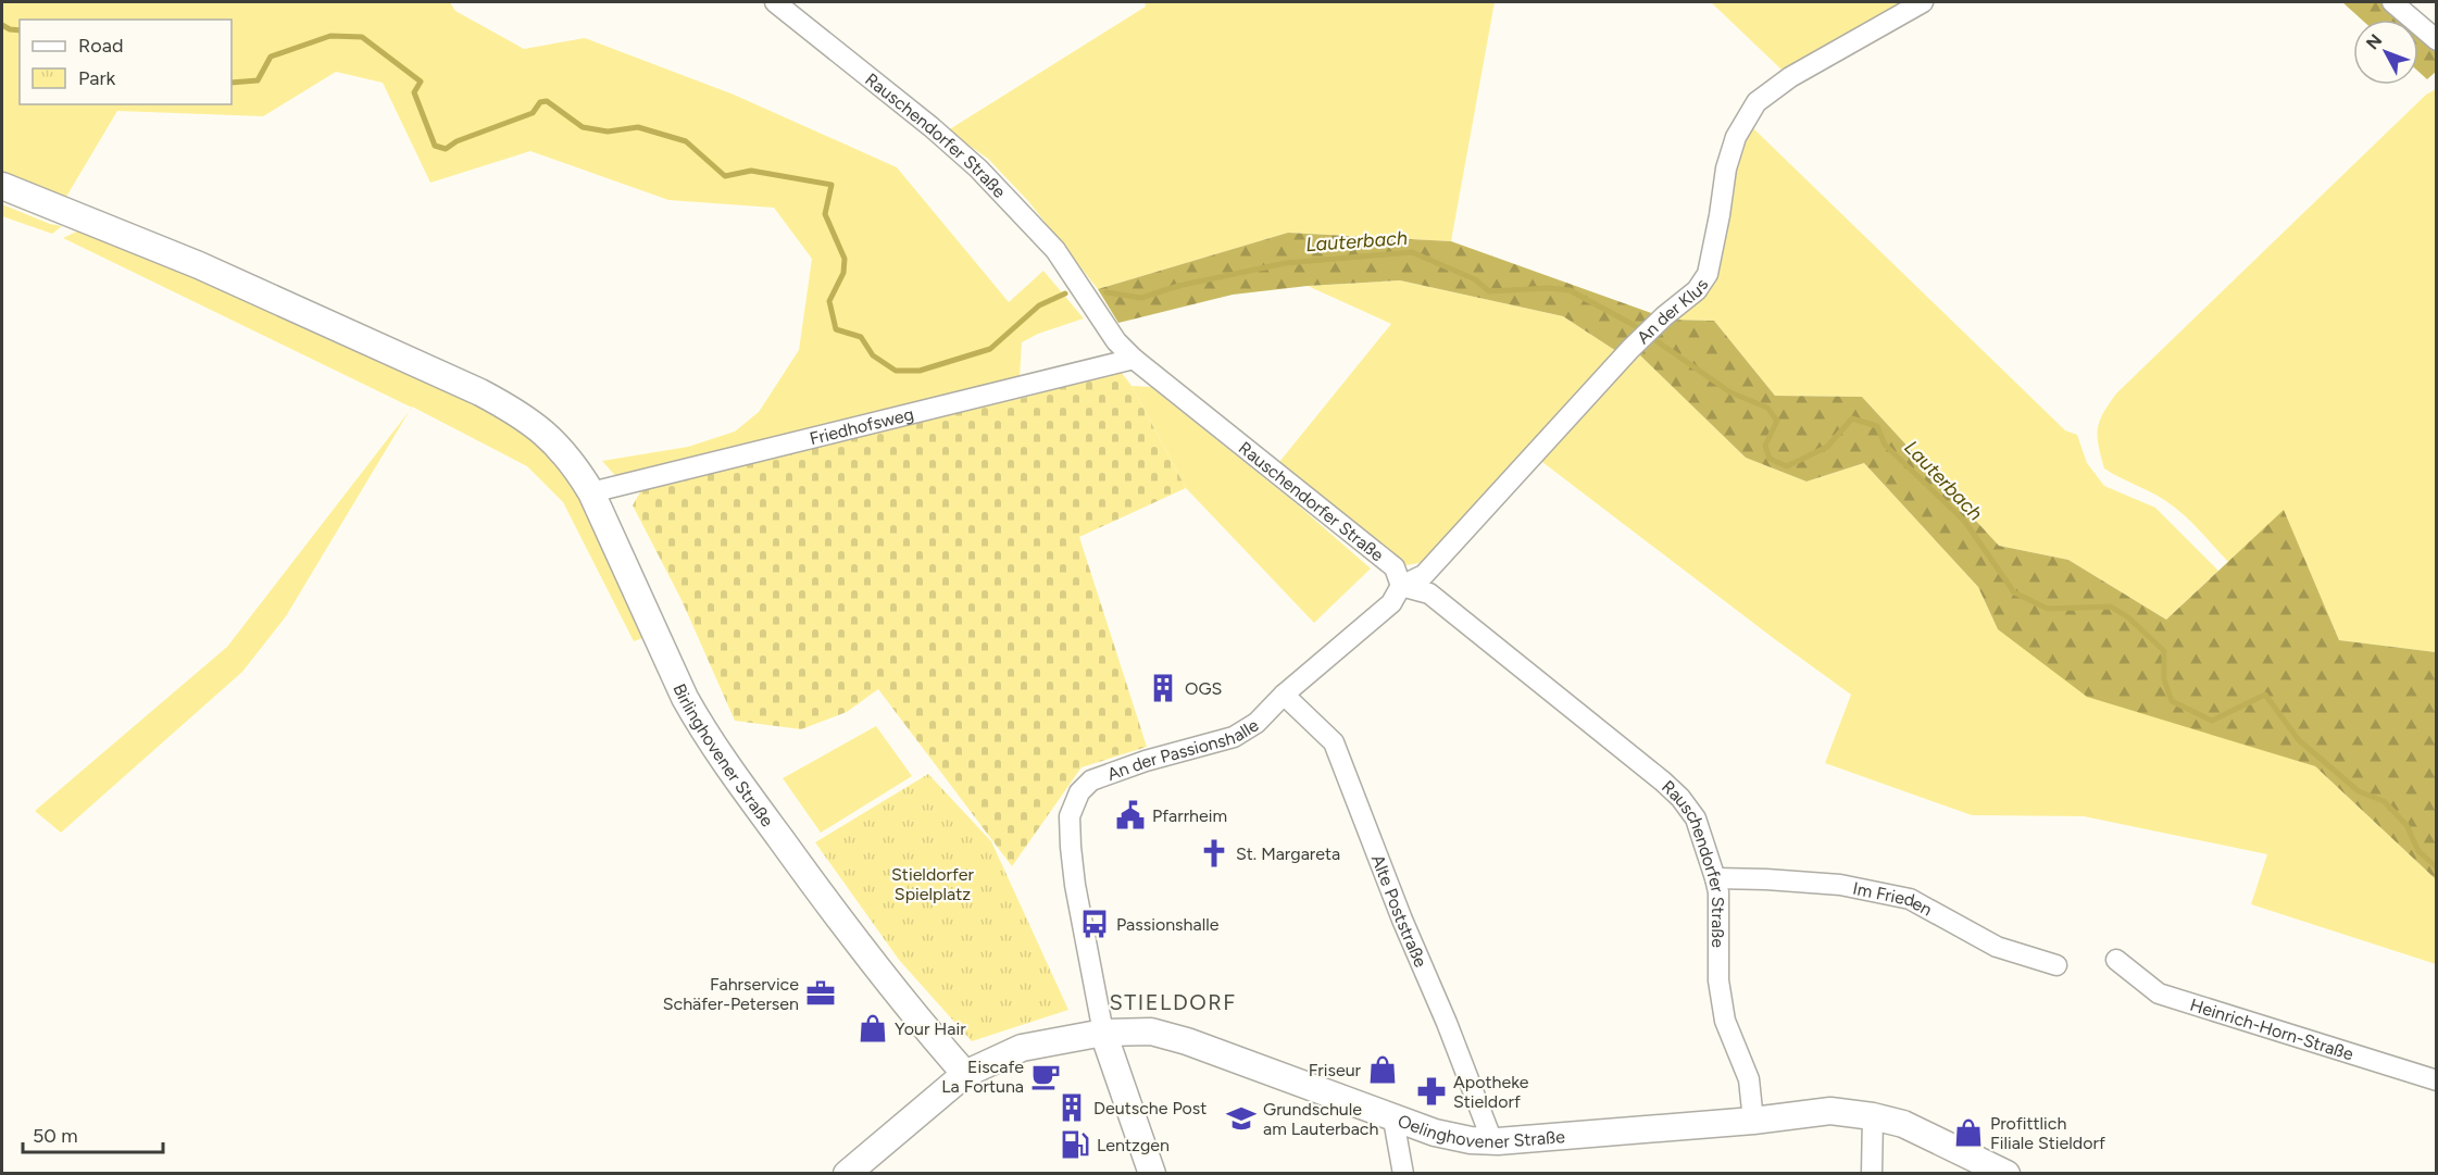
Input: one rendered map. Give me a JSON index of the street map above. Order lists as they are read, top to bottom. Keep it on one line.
{"streets":{"main road":["Birlinghovener Straße","Oelinghovener Straße"],"street":["Rauschendorfer Straße","An der Klus","Friedhofsweg","An der Passionshalle","Im Frieden","Alte Poststraße","Heinrich-Horn-Straße"]},"crossings":[["Rauschendorfer Straße","An der Klus"],["Rauschendorfer Straße","Friedhofsweg"],["Rauschendorfer Straße","An der Passionshalle"],["Rauschendorfer Straße","Im Frieden"],["Rauschendorfer Straße","Oelinghovener Straße"],["An der Klus","An der Passionshalle"],["Friedhofsweg","Birlinghovener Straße"],["An der Passionshalle","Alte Poststraße"],["An der Passionshalle","Oelinghovener Straße"],["Birlinghovener Straße","Oelinghovener Straße"],["Alte Poststraße","Oelinghovener Straße"]],"districts":["STIELDORF"],"water":["Lauterbach"],"parks":["Stieldorfer Spielplatz"],"places":{"building":["OGS","Deutsche Post"],"public building":["Pfarrheim"],"church":["St. Margareta"],"bus stop":["Passionshalle"],"office":["Fahrservice Schäfer-Petersen"],"shop":["Your Hair","Friseur","Profittlich Filiale Stieldorf"],"cafe":["Eiscafe La Fortuna"],"pharmacy":["Apotheke Stieldorf"],"school or university":["Grundschule am Lauterbach"],"fuel station":["Lentzgen"]},"legend":["Road","Park"],"scale_bar":"50 m","north":"top left"}
